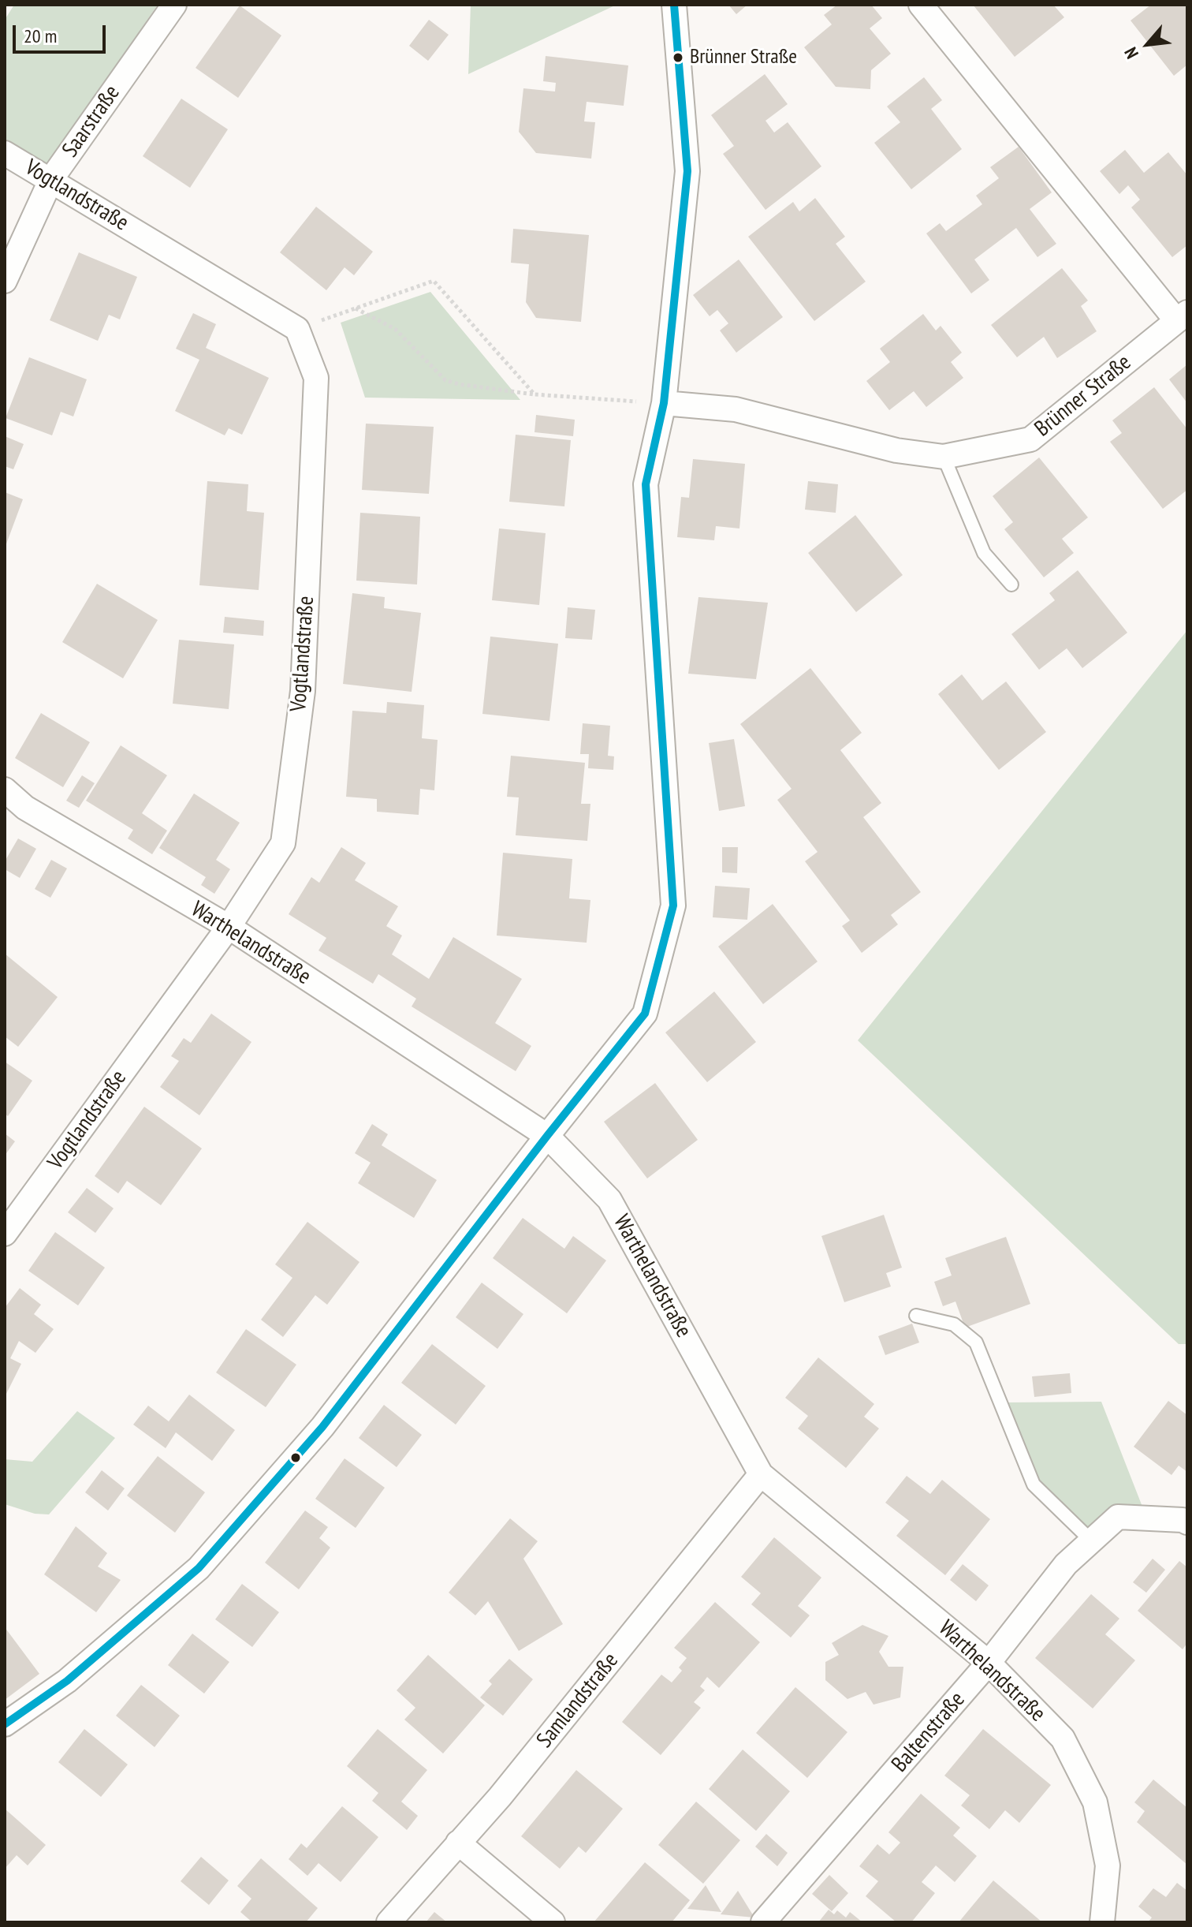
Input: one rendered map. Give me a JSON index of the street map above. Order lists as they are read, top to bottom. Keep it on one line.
{"streets":{"street":["Saarstraße","Vogtlandstraße","Brünner Straße","Warthelandstraße","Samlandstraße","Baltenstraße"]},"crossings":[["Saarstraße","Vogtlandstraße"],["Vogtlandstraße","Warthelandstraße"],["Warthelandstraße","Samlandstraße"],["Warthelandstraße","Baltenstraße"]],"places":["Brünner Straße"],"scale_bar":"20 m","north":"bottom left"}
